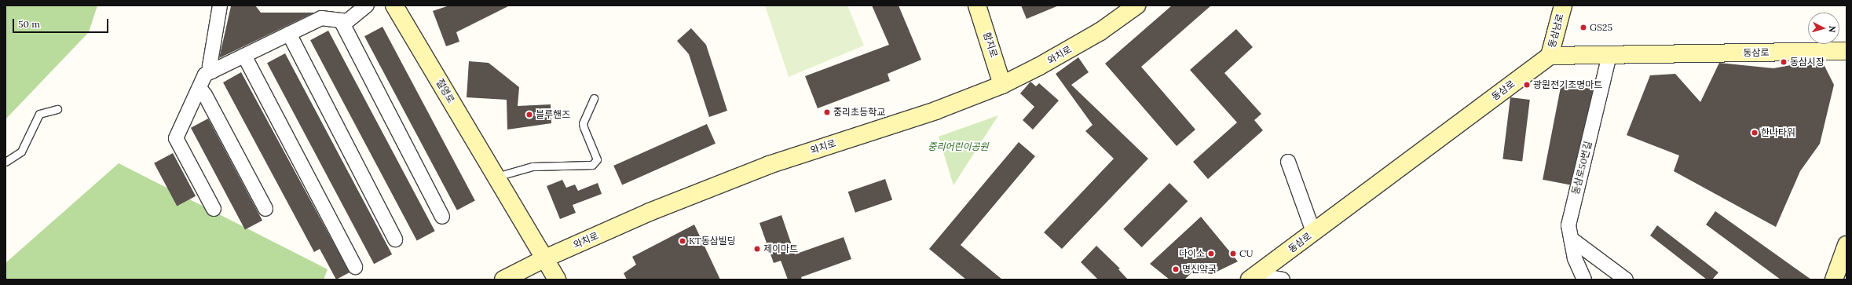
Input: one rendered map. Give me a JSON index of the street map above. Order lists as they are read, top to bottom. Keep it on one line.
{"streets":{"main road":["동삼남로","함지로","동삼로","와치로","절영로"],"street":["동삼로50번길"]},"crossings":[["동삼남로","동삼로"],["함지로","와치로"],["동삼로","동삼로50번길"],["와치로","절영로"]],"parks":["중리어린이공원"],"places":["GS25","동삼시장","광원전기조명마트","중리초등학교","블루핸즈","한나타워","KT동삼빌딩","제이마트","다이소","CU","명신약국"],"scale_bar":"50 m","north":"right"}
